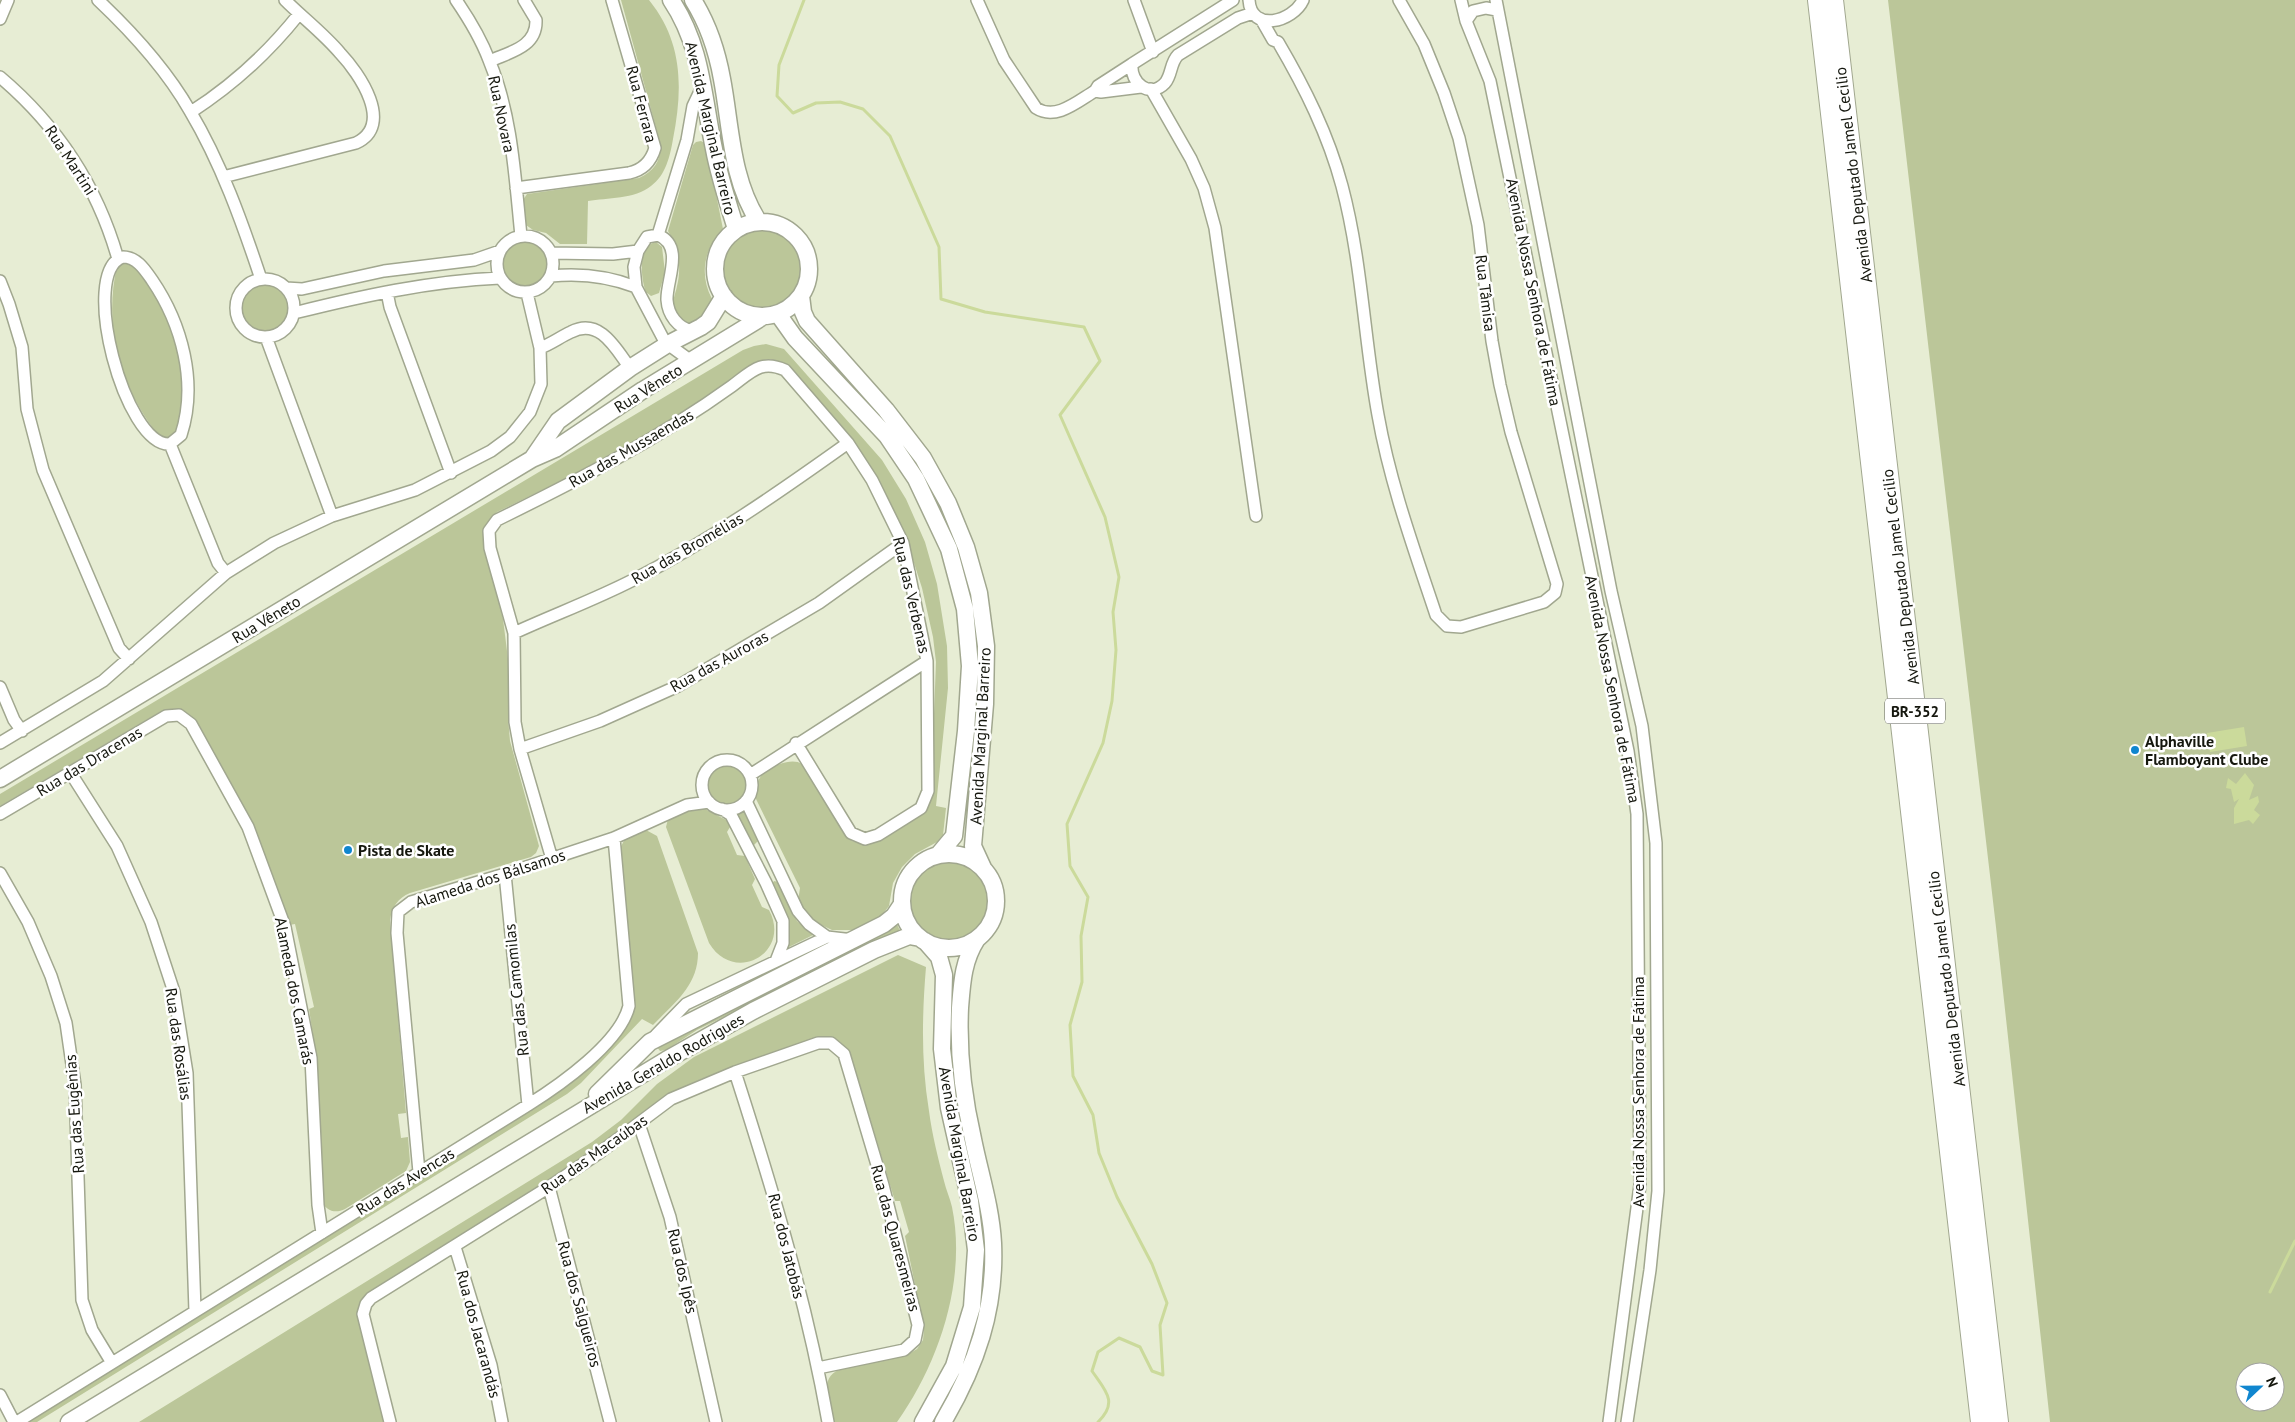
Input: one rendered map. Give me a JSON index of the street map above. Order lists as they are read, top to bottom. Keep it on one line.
{"streets":{"highway":["Avenida Deputado Jamel Cecilio","BR-352"],"street":["Rua Ferrara","Rua Novara","Avenida Marginal Barreiro","Rua Martini","Avenida Nossa Senhora de Fátima","Rua Tâmisa","Rua Vêneto","Rua das Mussaendas","Rua das Bromélias","Rua das Verbenas","Rua das Auroras","Rua das Dracenas","Alameda dos Bálsamos","Rua das Camomilas","Alameda dos Camarás","Rua das Rosálias","Avenida Geraldo Rodrigues","Rua das Eugênias","Rua das Macaúbas","Rua das Avencas","Rua das Quaresmeiras","Rua dos Jatobás","Rua dos Ipês","Rua dos Salgueiros","Rua dos Jacarandás"]},"crossings":[["Rua Ferrara","Rua Novara"],["Avenida Marginal Barreiro","Rua Vêneto"],["Avenida Marginal Barreiro","Avenida Geraldo Rodrigues"],["Rua das Mussaendas","Rua das Bromélias"],["Rua das Mussaendas","Rua das Verbenas"],["Rua das Bromélias","Rua das Verbenas"],["Rua das Verbenas","Rua das Auroras"],["Rua das Dracenas","Alameda dos Camarás"],["Rua das Dracenas","Rua das Rosálias"],["Alameda dos Bálsamos","Rua das Camomilas"],["Alameda dos Bálsamos","Rua das Avencas"],["Rua das Camomilas","Rua das Avencas"],["Alameda dos Camarás","Rua das Avencas"],["Rua das Rosálias","Rua das Avencas"],["Avenida Geraldo Rodrigues","Rua das Avencas"],["Rua das Eugênias","Rua das Avencas"],["Rua das Macaúbas","Rua das Quaresmeiras"],["Rua das Macaúbas","Rua dos Jatobás"],["Rua das Macaúbas","Rua dos Ipês"],["Rua das Macaúbas","Rua dos Salgueiros"],["Rua das Macaúbas","Rua dos Jacarandás"],["Rua das Quaresmeiras","Rua dos Jatobás"]],"places":["Alphaville Flamboyant Clube","Pista de Skate"],"north":"right"}
